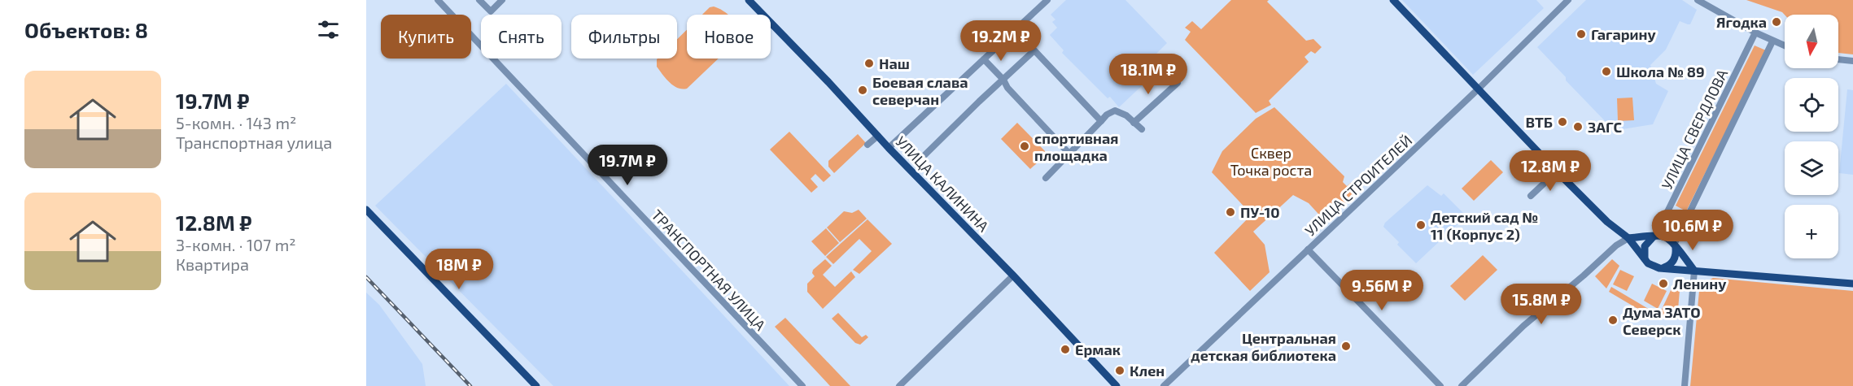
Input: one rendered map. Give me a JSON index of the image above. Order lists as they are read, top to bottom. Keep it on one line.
{"streets":{"main road":["УЛИЦА КАЛИНИНА"],"street":["УЛИЦА СВЕРДЛОВА","УЛИЦА СТРОИТЕЛЕЙ","ТРАНСПОРТНАЯ УЛИЦА"]},"parks":["Сквер Точка роста"],"places":["Ягодка","Гагарину","Наш","Школа № 89","Боевая слава северчан","ВТБ","ЗАГС","спортивная площадка","ПУ-10","Детский сад № 11 (Корпус 2)","Ленину","Дума ЗАТО Северск","Центральная детская библиотека","Ермак","Клен"],"north":"bottom","page":{"heading":"Объектов: 8","map_buttons":"+","chip":["Купить","Снять","Фильтры","Новое"],"price":["19.2M ₽","18.1M ₽","19.7M ₽","12.8M ₽","10.6M ₽","18M ₽","9.56M ₽","15.8M ₽"],"list":[{"name":"19.7M ₽","note":"5-комн. · 143 m² · Транспортная улица"},{"name":"12.8M ₽","note":"3-комн. · 107 m² · Квартира"}]}}
